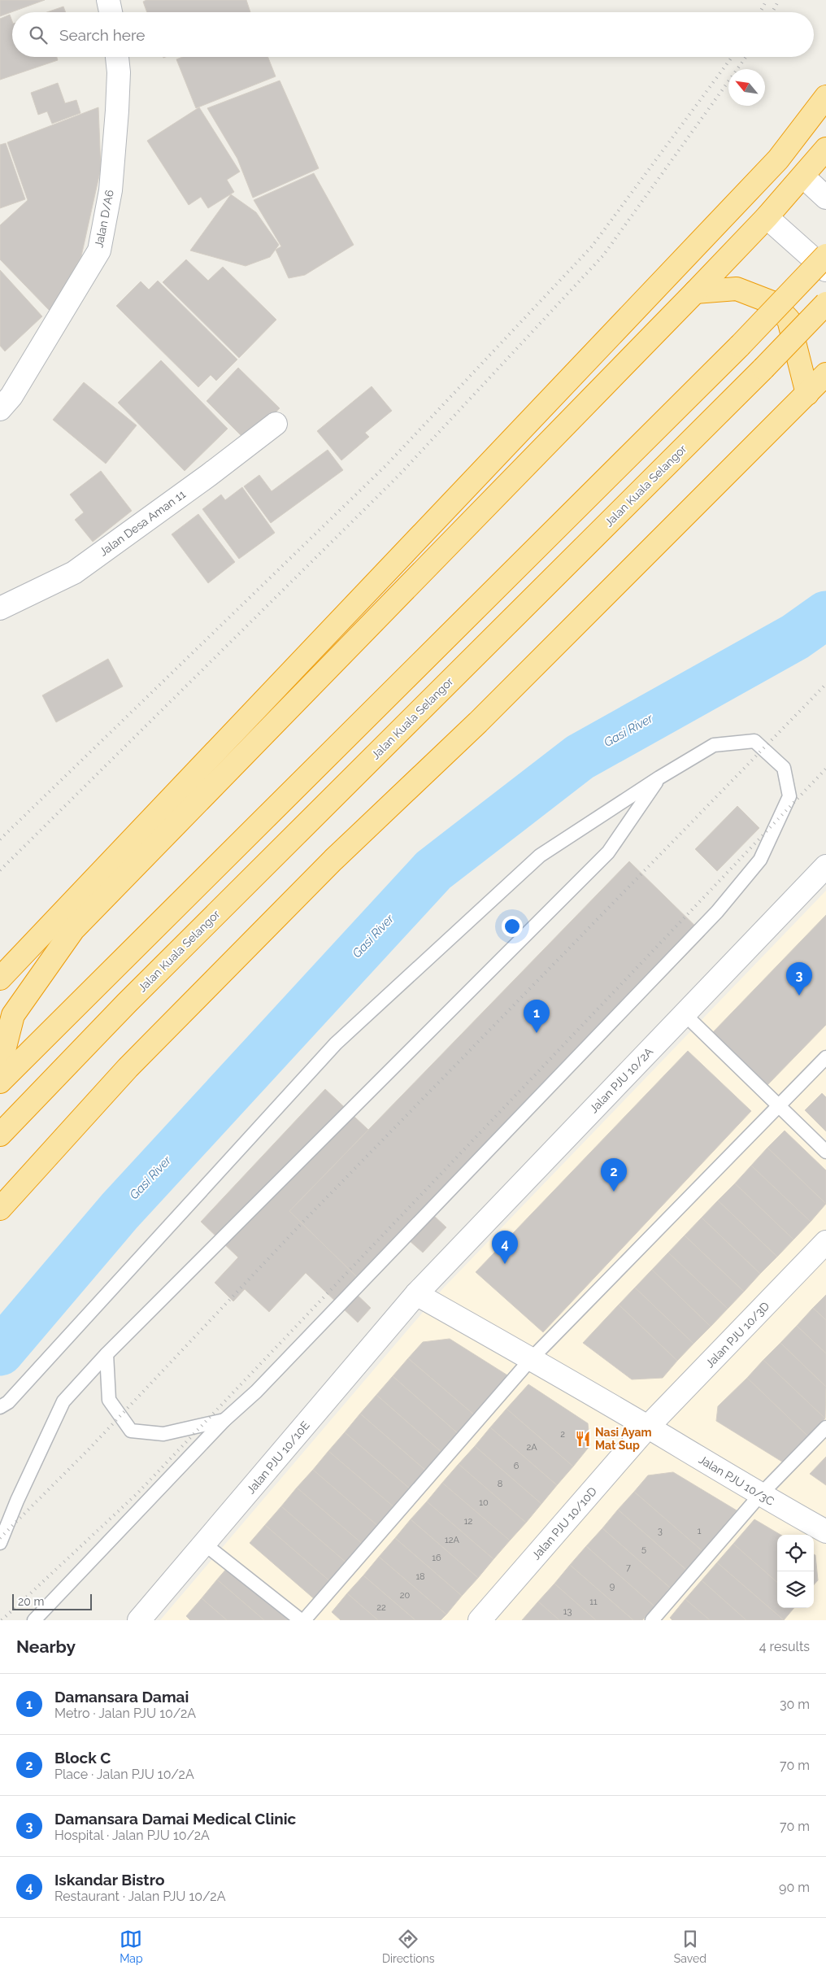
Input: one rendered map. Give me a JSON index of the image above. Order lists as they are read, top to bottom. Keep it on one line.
{"streets":{"highway":["Jalan Kuala Selangor"],"street":["Jalan D/A6","Jalan Desa Aman 11","Jalan PJU 10/2A","Jalan PJU 10/3D","Jalan PJU 10/10E","Jalan PJU 10/3C","Jalan PJU 10/10D"]},"crossings":[["Jalan PJU 10/2A","Jalan PJU 10/10E"],["Jalan PJU 10/2A","Jalan PJU 10/3C"],["Jalan PJU 10/3D","Jalan PJU 10/3C"],["Jalan PJU 10/3D","Jalan PJU 10/10D"],["Jalan PJU 10/10E","Jalan PJU 10/3C"],["Jalan PJU 10/3C","Jalan PJU 10/10D"]],"water":["Gasi River"],"places":{"restaurant":["Nasi Ayam Mat Sup"]},"house_numbers":["2","2A","6","8","10","12","3","1","12A","5","16","7","18","9","20","11","22","13"],"scale_bar":"20 m","north":"top left","page":{"search":"Search here","pins":["3","1","2","4"],"scale":"20 m","heading":["Nearby","4 results"],"list":[{"mark":"1","name":"Damansara Damai","note":"Metro · Jalan PJU 10/2A","value":"30 m"},{"mark":"2","name":"Block C","note":"Place · Jalan PJU 10/2A","value":"70 m"},{"mark":"3","name":"Damansara Damai Medical Clinic","note":"Hospital · Jalan PJU 10/2A","value":"70 m"},{"mark":"4","name":"Iskandar Bistro","note":"Restaurant · Jalan PJU 10/2A","value":"90 m"}],"nav":["Map","Directions","Saved"]}}
